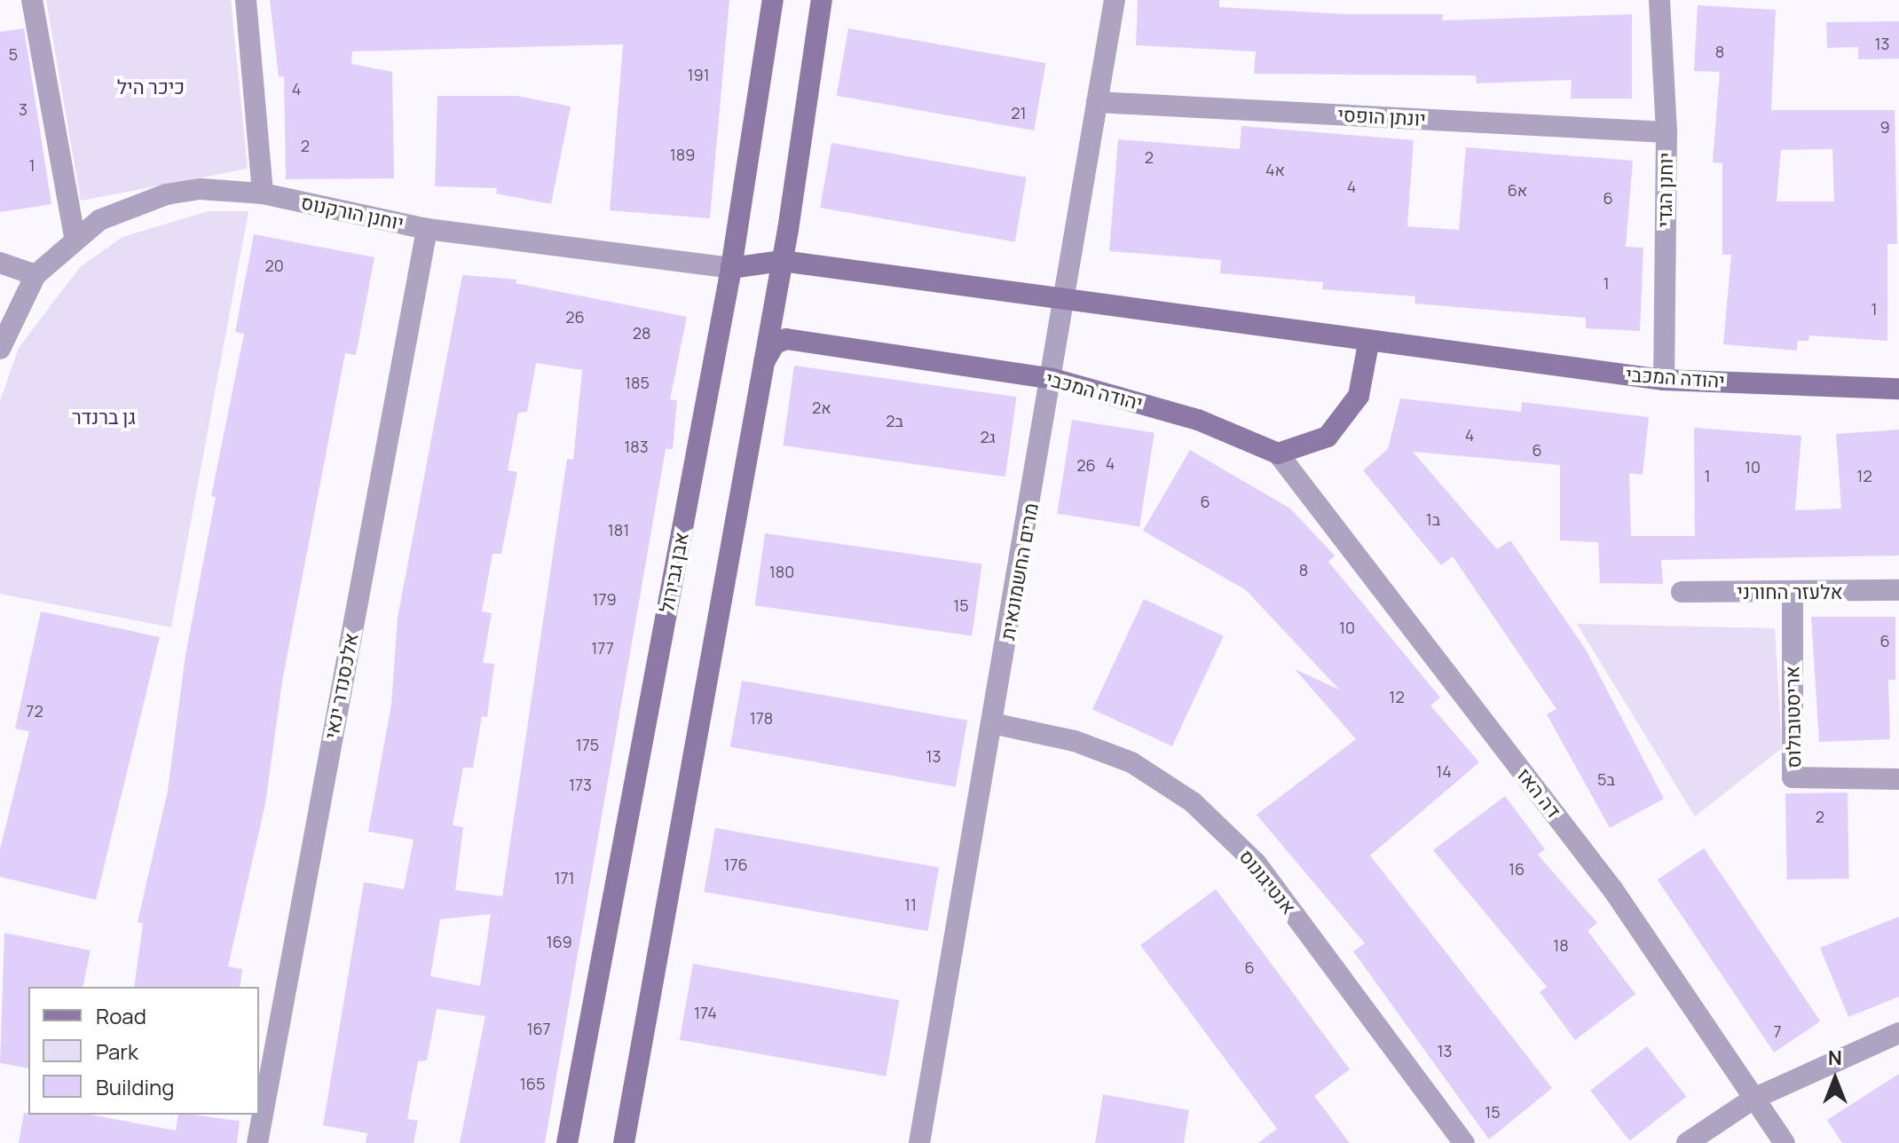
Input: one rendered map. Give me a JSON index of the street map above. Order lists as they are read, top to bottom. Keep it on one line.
{"streets":{"main road":["יהודה המכבי","אבן גבירול"],"street":["יונתן הופסי","יוחנן הגדי","יוחנן הורקנוס","מרים החשמונאית","אלעזר החורני","אלכסנדר ינאי","אריסטובולוס","דה האז","אנטיגונוס"]},"crossings":[["יונתן הופסי","יוחנן הגדי"],["יונתן הופסי","מרים החשמונאית"],["יוחנן הגדי","יהודה המכבי"],["יוחנן הורקנוס","יהודה המכבי"],["יוחנן הורקנוס","אבן גבירול"],["יוחנן הורקנוס","אלכסנדר ינאי"],["יהודה המכבי","מרים החשמונאית"],["יהודה המכבי","אבן גבירול"],["יהודה המכבי","דה האז"],["מרים החשמונאית","אנטיגונוס"],["אלעזר החורני","אריסטובולוס"]],"parks":["כיכר היל","גן ברנדר"],"house_numbers":["13","8","5","191","4","3","21","9","2","189","2","1","4א","4","6א","6","20","1","1","26","28","185","2א","2ב","4","2ג","183","6","4","26","10","1","12","6","1ב","181","8","180","179","15","10","6","177","12","72","178","175","13","14","5ב","173","2","176","16","171","11","169","18","6","174","167","7","13","165","15"],"legend":["Road","Park","Building"],"north":"top"}
